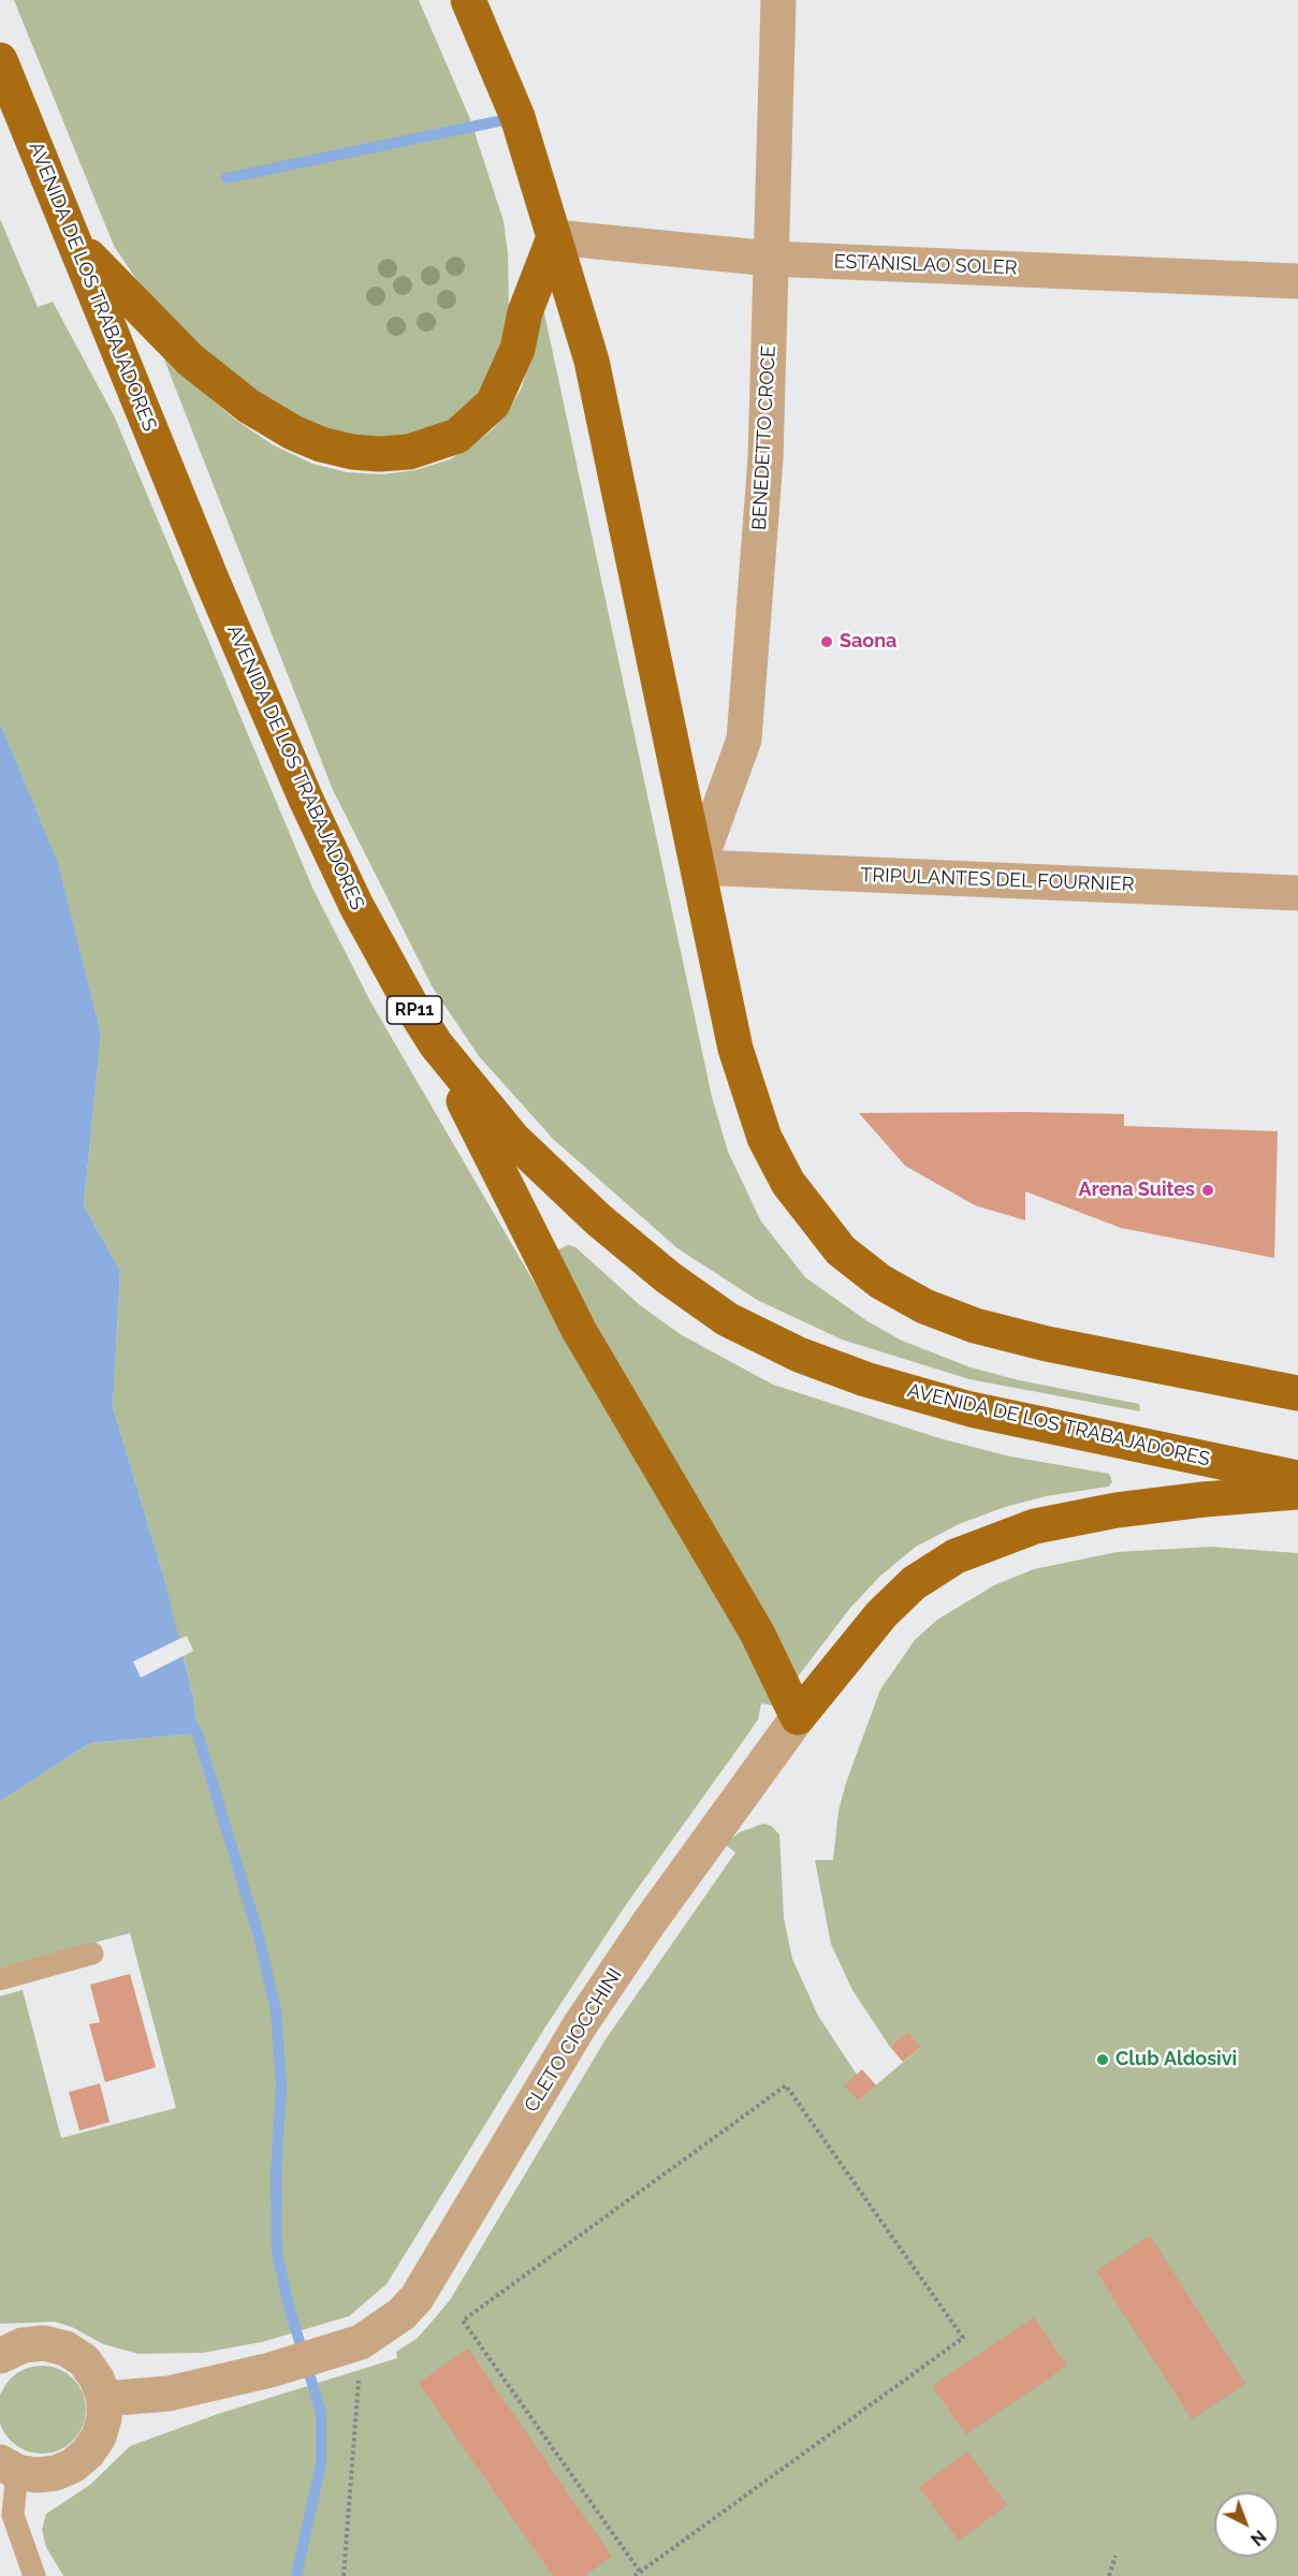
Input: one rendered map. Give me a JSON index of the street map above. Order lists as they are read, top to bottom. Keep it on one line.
{"streets":{"main road":["AVENIDA DE LOS TRABAJADORES","RP11"],"street":["ESTANISLAO SOLER","BENEDETTO CROCE","TRIPULANTES DEL FOURNIER","CLETO CIOCCHINI"]},"crossings":[["ESTANISLAO SOLER","BENEDETTO CROCE"],["BENEDETTO CROCE","TRIPULANTES DEL FOURNIER"]],"places":["Saona","Arena Suites","Club Aldosivi"],"north":"bottom right"}
